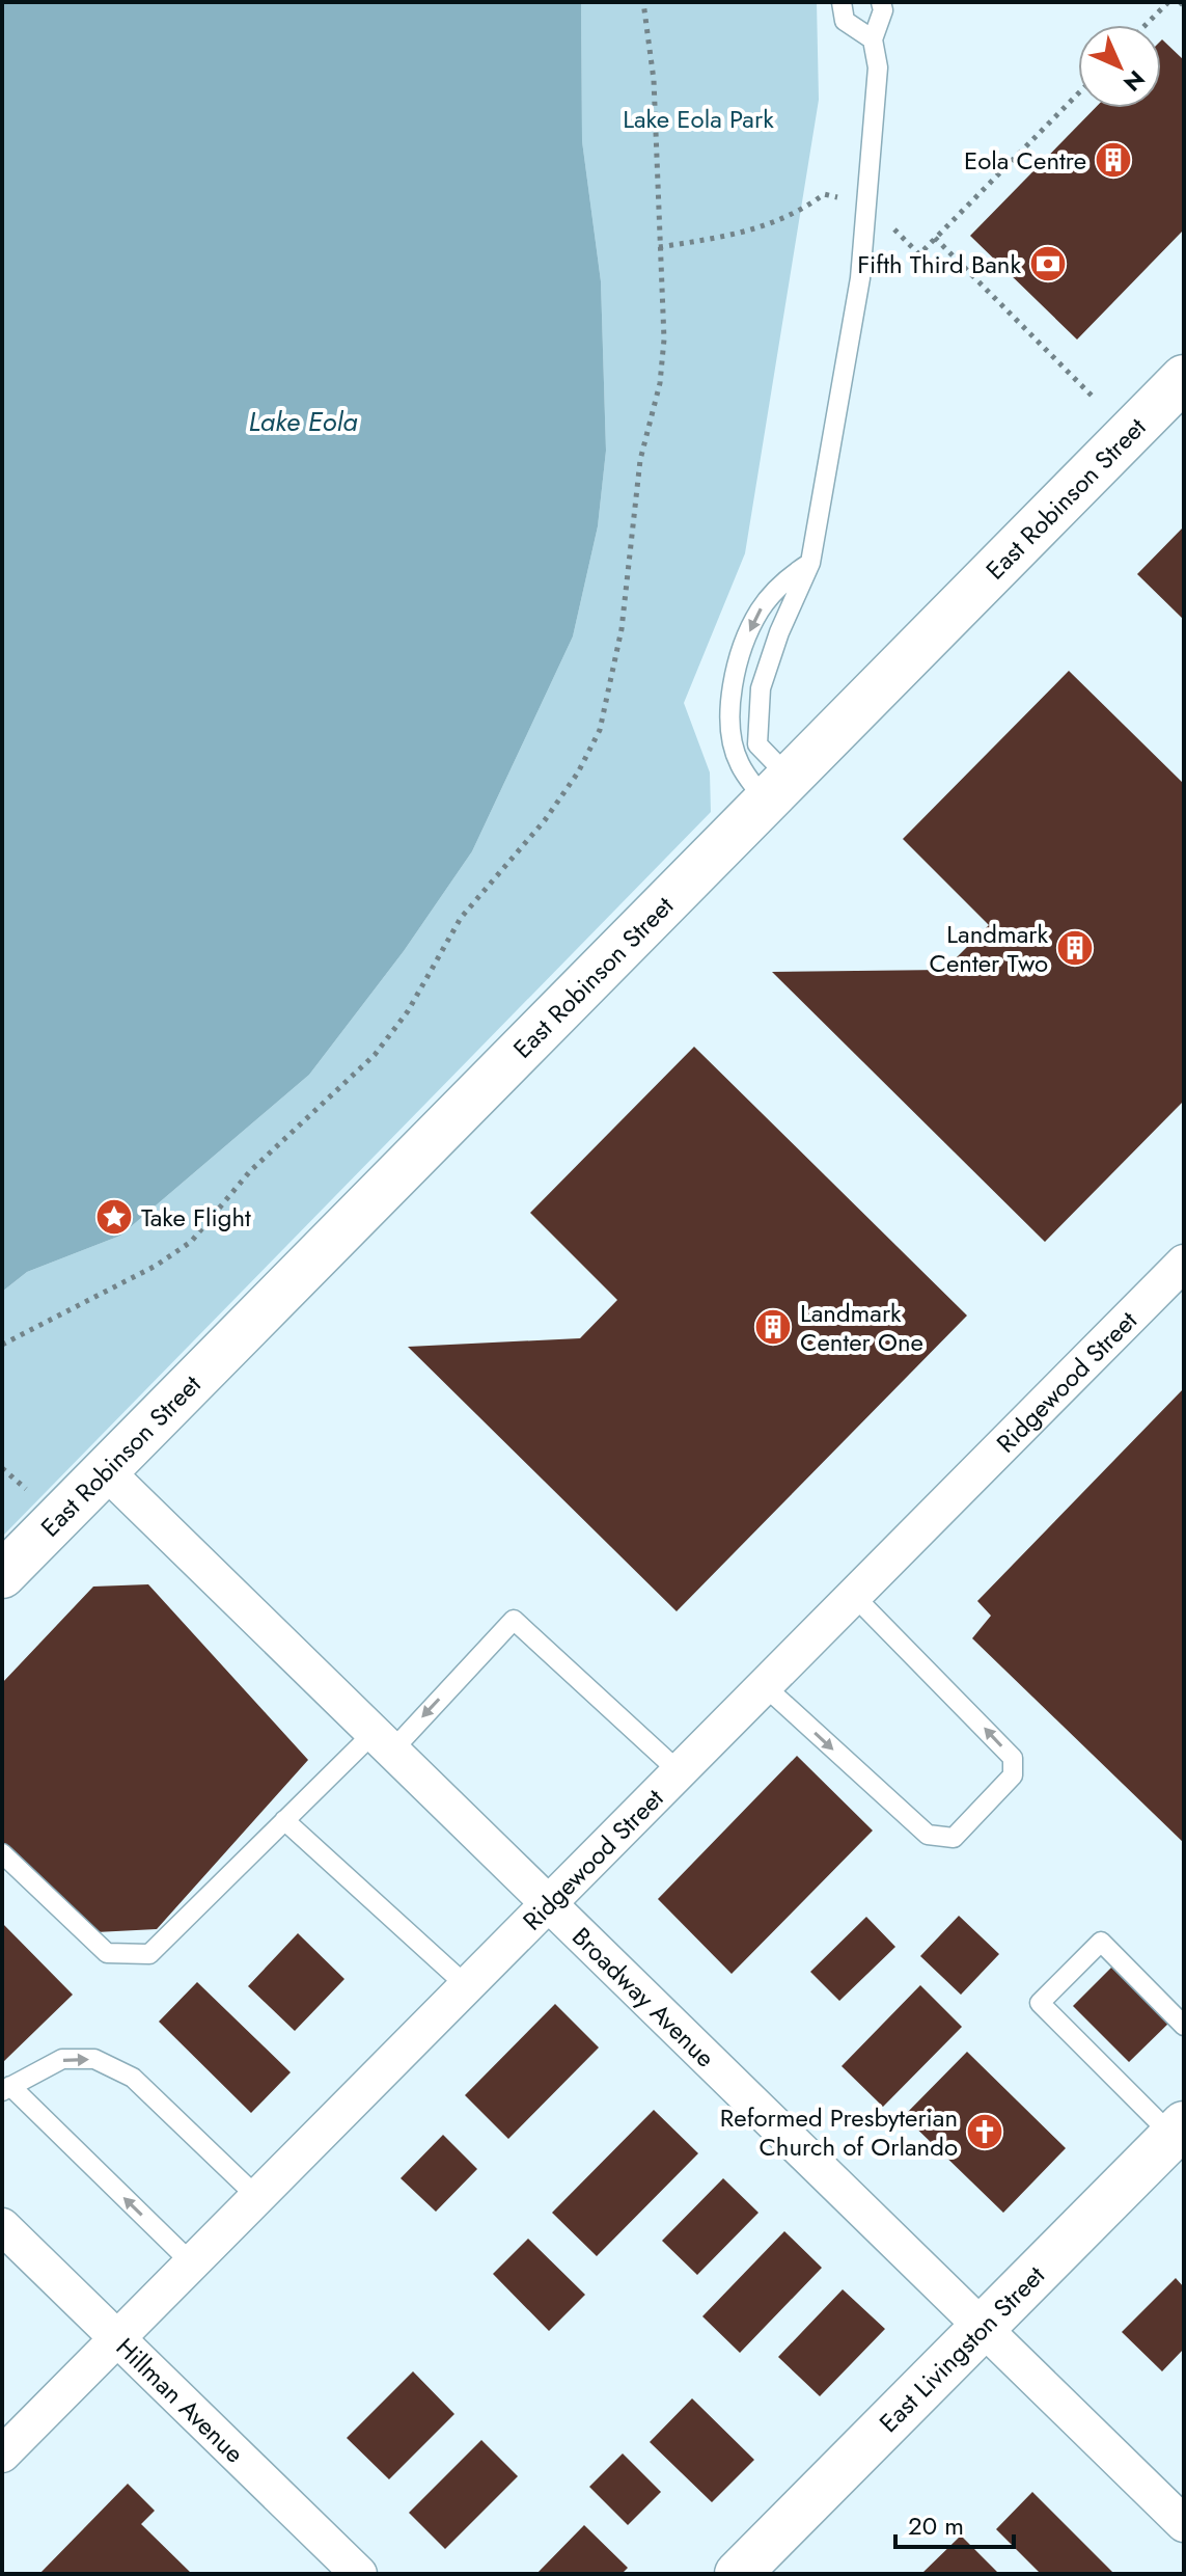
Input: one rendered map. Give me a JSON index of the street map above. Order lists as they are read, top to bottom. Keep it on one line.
{"streets":{"main road":["East Robinson Street","East Livingston Street"],"street":["Ridgewood Street","Broadway Avenue","Hillman Avenue"]},"crossings":[["East Robinson Street","Broadway Avenue"],["Ridgewood Street","Broadway Avenue"],["Ridgewood Street","Hillman Avenue"],["Broadway Avenue","East Livingston Street"]],"water":["Lake Eola"],"parks":["Lake Eola Park"],"places":{"building":["Eola Centre","Landmark Center Two","Landmark Center One"],"bank":["Fifth Third Bank"],"place":["Take Flight"],"church":["Reformed Presbyterian Church of Orlando"]},"scale_bar":"20 m","north":"bottom right"}
